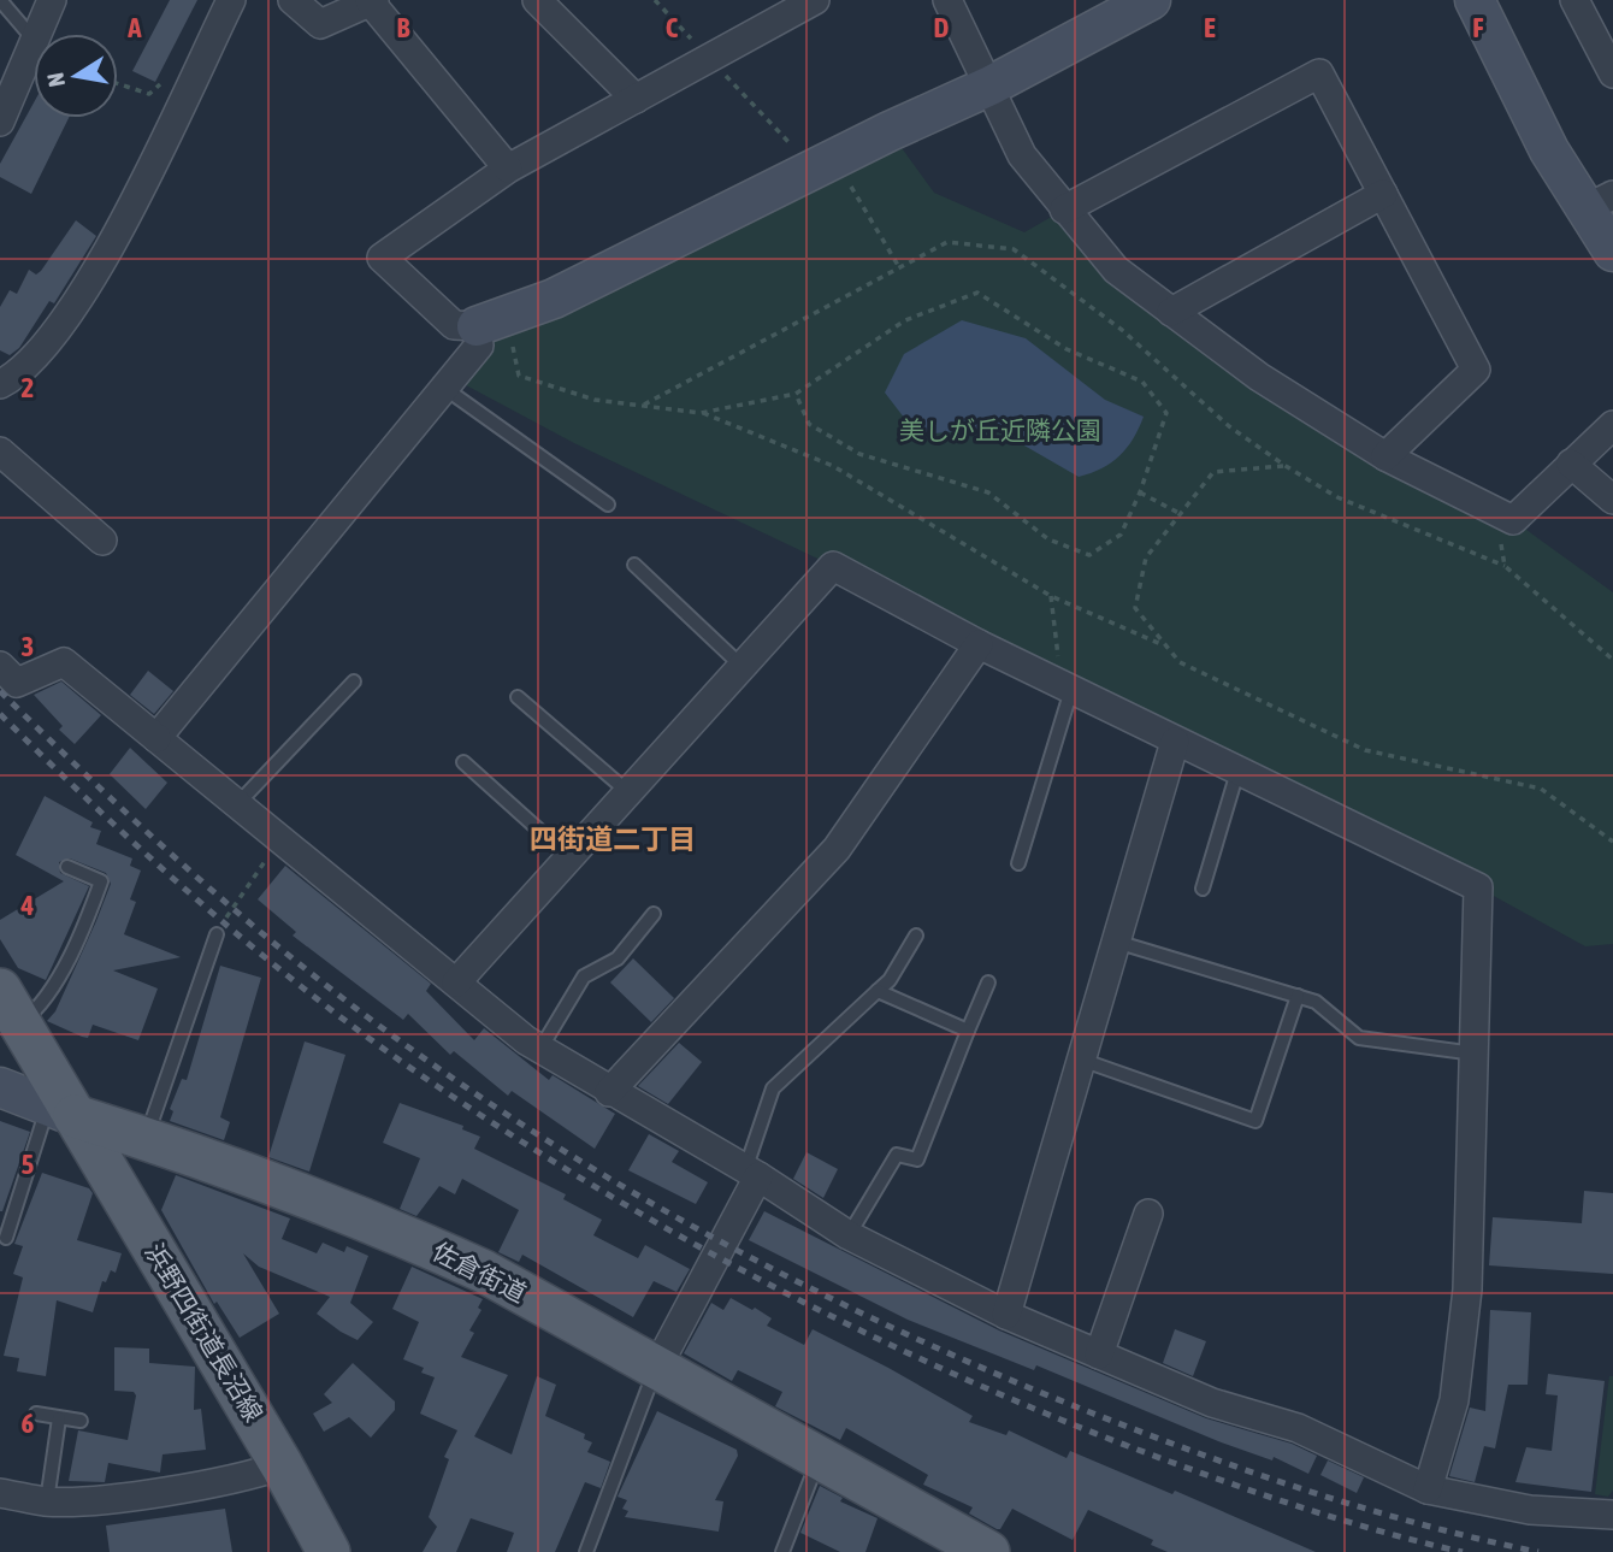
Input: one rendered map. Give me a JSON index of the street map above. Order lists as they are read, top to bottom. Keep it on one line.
{"streets":{"main road":["佐倉街道","浜野四街道長沼線"]},"crossings":[["佐倉街道","浜野四街道長沼線"]],"districts":["四街道二丁目"],"parks":["美しが丘近隣公園"],"north":"left","grid":{"columns":["A","B","C","D","E","F"],"rows":["2","3","4","5","6"]}}
